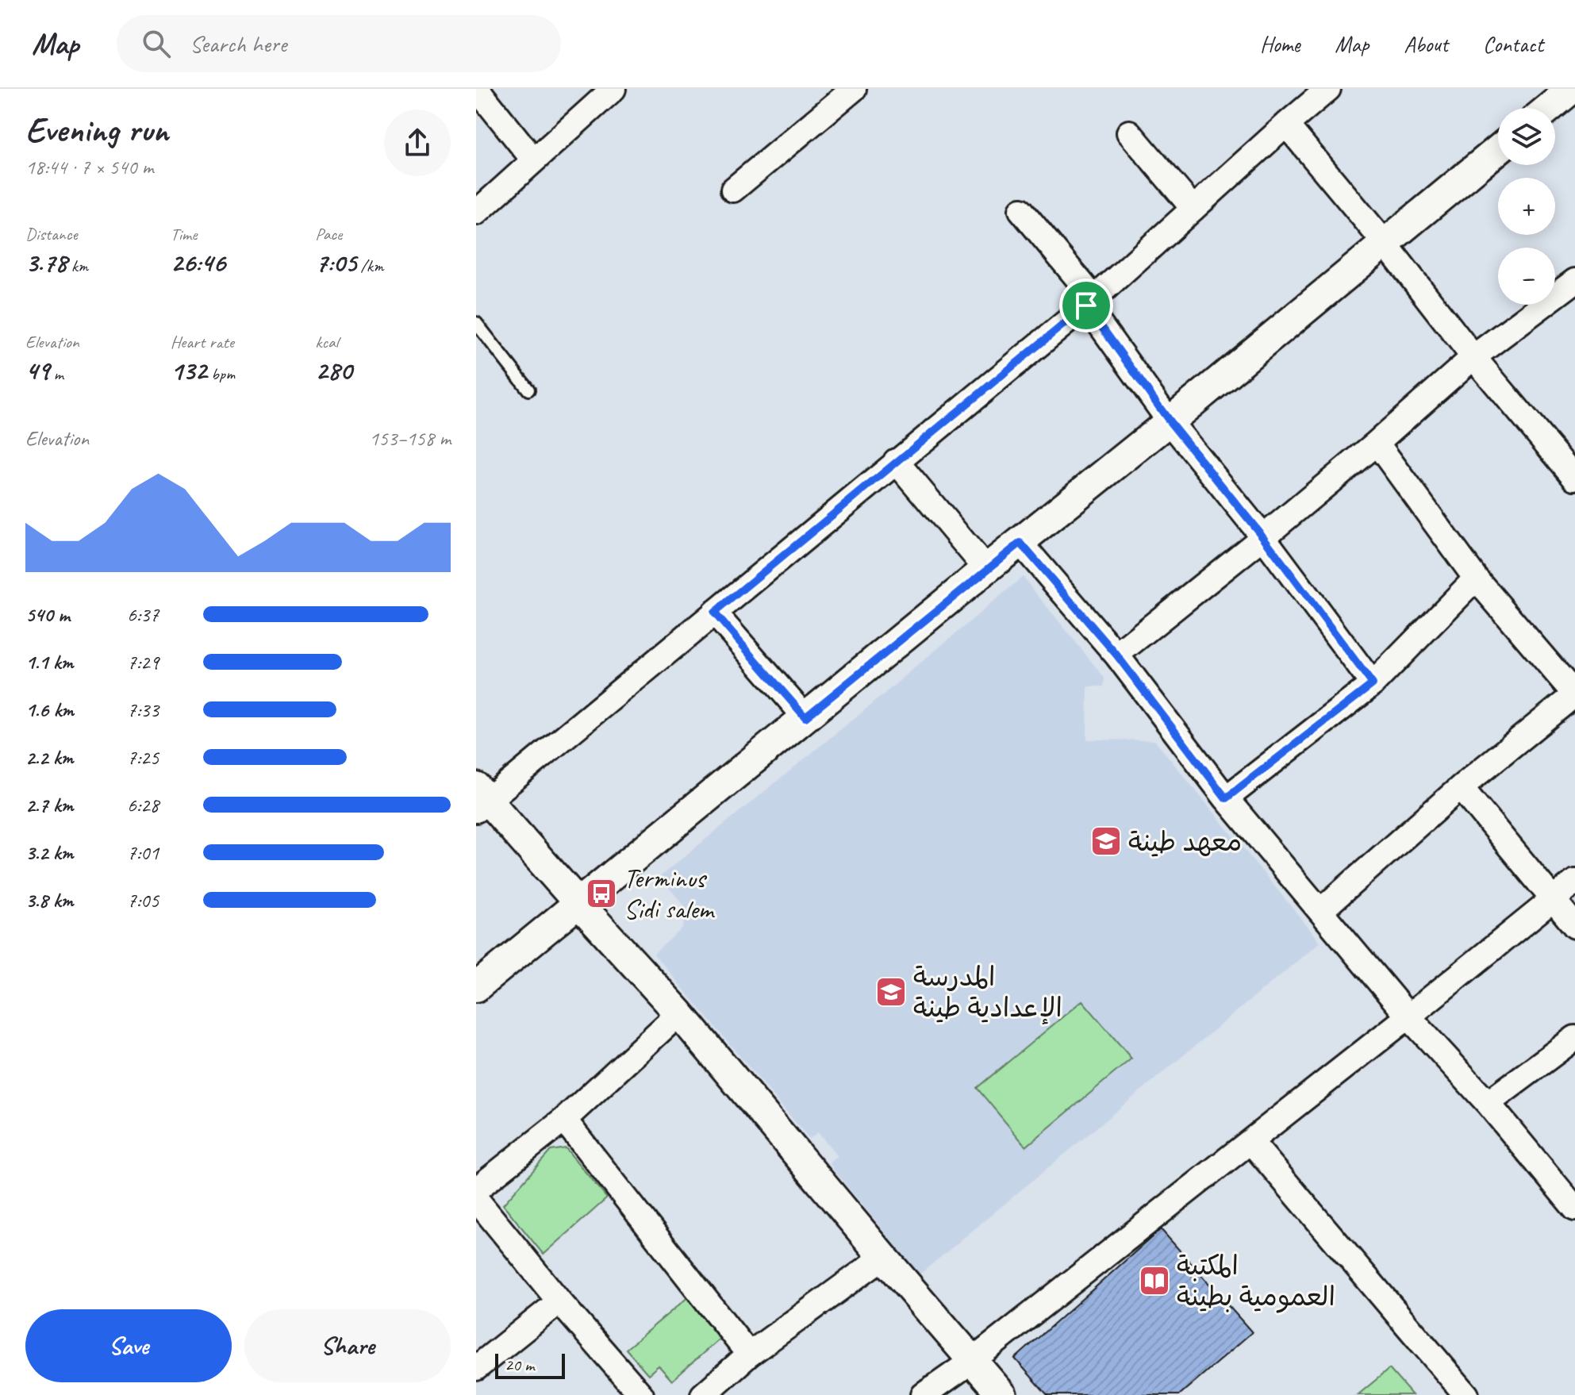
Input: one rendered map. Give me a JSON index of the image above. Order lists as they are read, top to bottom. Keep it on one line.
{"places":{"school or university":["معهد طينة","المدرسة الإعدادية طينة"],"bus stop":["Terminus Sidi salem"],"library":["المكتبة العمومية بطينة"]},"scale_bar":"20 m","page":{"header":"Map","search":"Search here","nav":["Home","Map","About","Contact"],"heading":["Evening run","18:44 · 7 × 540 m"],"map_buttons":["+","−"],"stats":[["Distance","3.78 km"],["Time","26:46"],["Pace","7:05 /km"],["Elevation","49 m"],["Heart rate","132 bpm"],["kcal","280"]],"chart":["Elevation","153–158 m"],"list":[{"name":"540 m","note":"6:37"},{"name":"1.1 km","note":"7:29"},{"name":"1.6 km","note":"7:33"},{"name":"2.2 km","note":"7:25"},{"name":"2.7 km","note":"6:28"},{"name":"3.2 km","note":"7:01"},{"name":"3.8 km","note":"7:05"}],"buttons":["Save","Share"],"scale":"20 m"}}
